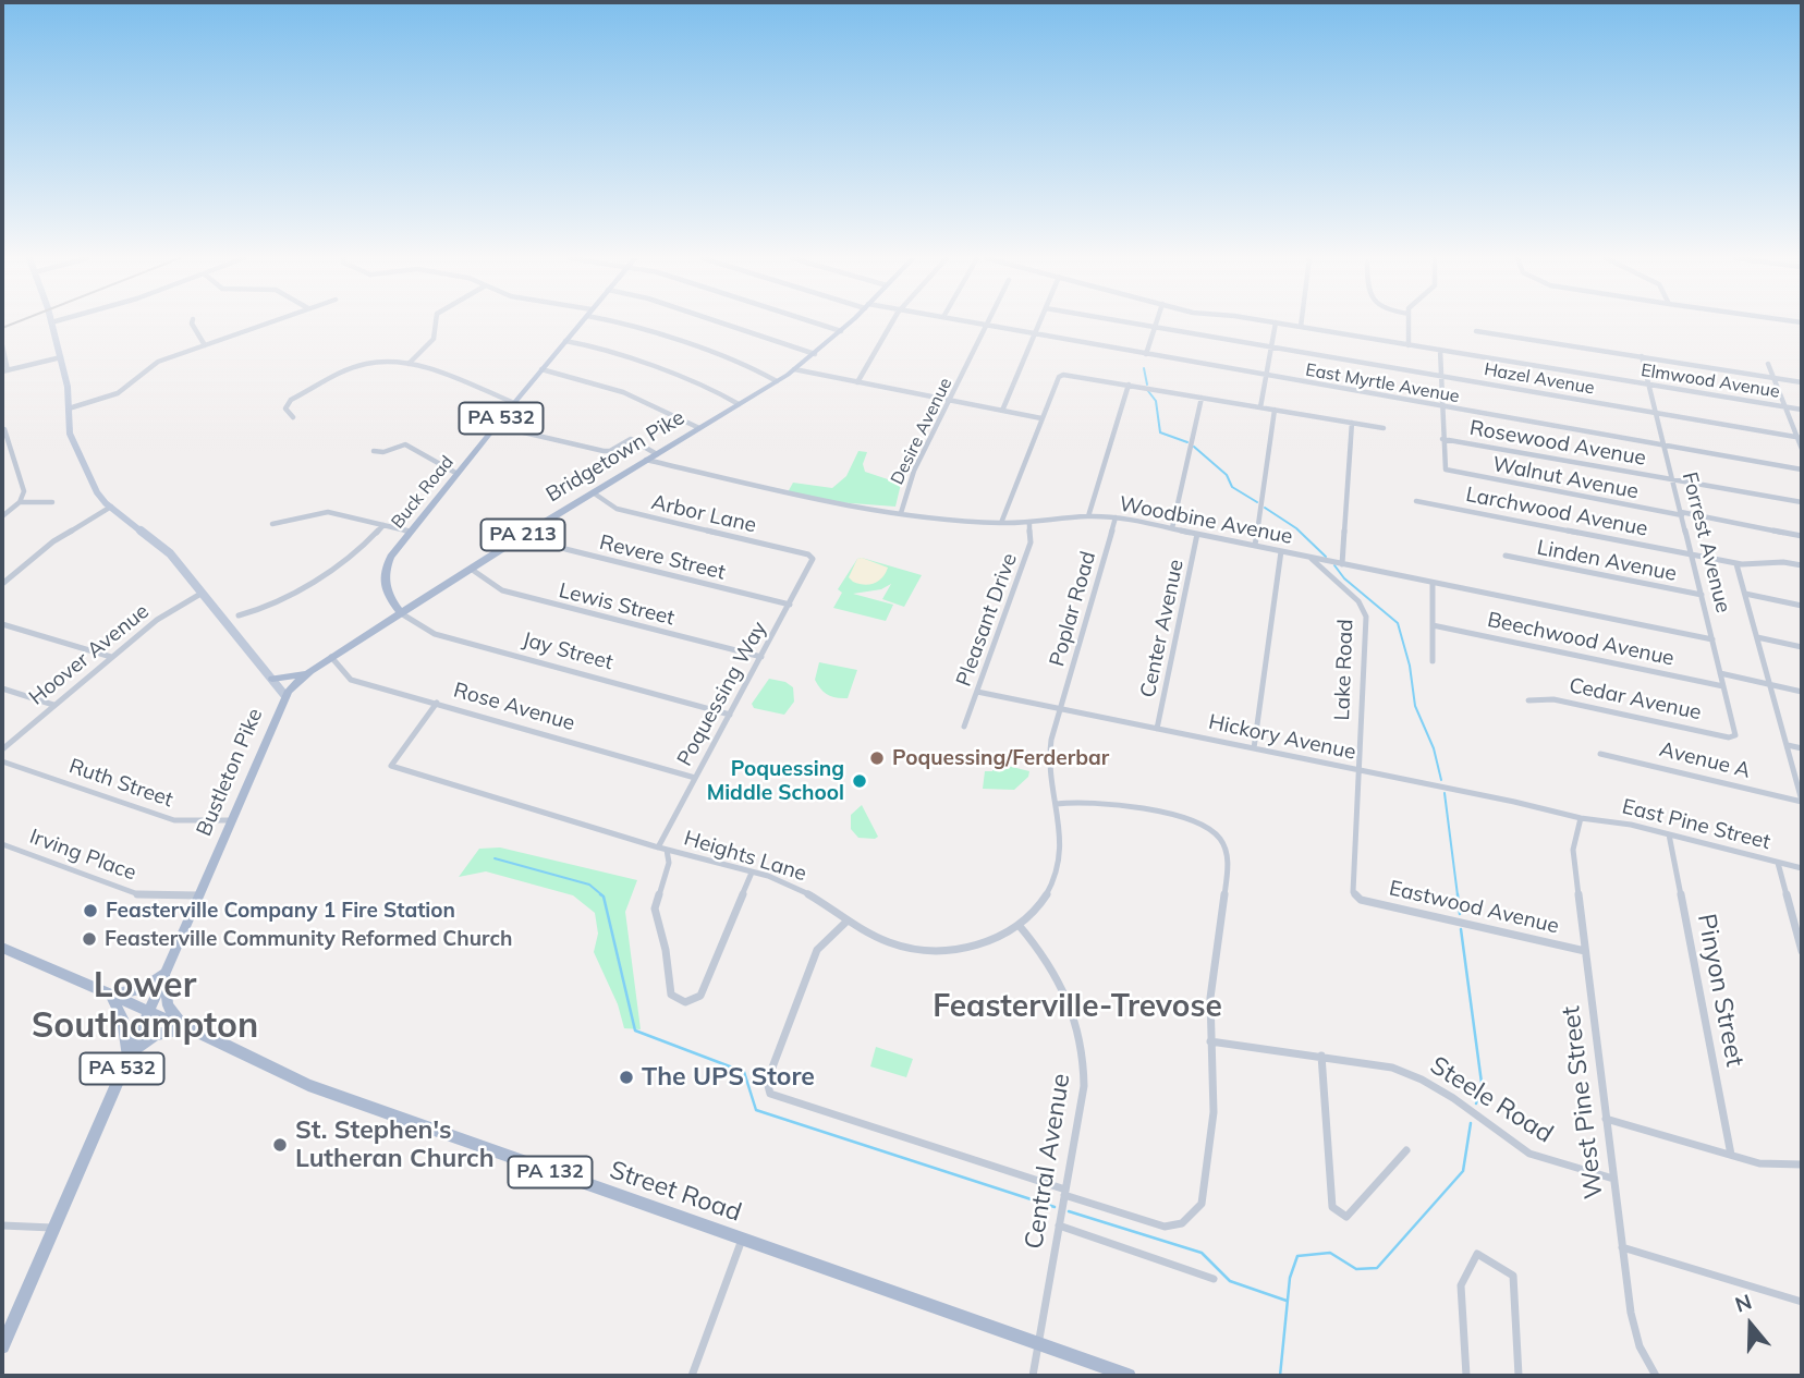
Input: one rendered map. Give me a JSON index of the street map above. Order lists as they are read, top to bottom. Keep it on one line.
{"streets":{"main road":["PA 532","Bridgetown Pike","Buck Road","PA 213","Bustleton Pike","PA 132","Street Road"],"street":["Hazel Avenue","Elmwood Avenue","East Myrtle Avenue","Desire Avenue","Rosewood Avenue","Walnut Avenue","Larchwood Avenue","Arbor Lane","Woodbine Avenue","Forrest Avenue","Revere Street","Linden Avenue","Lewis Street","Poplar Road","Pleasant Drive","Center Avenue","Beechwood Avenue","Jay Street","Hoover Avenue","Lake Road","Poquessing Way","Cedar Avenue","Rose Avenue","Hickory Avenue","Avenue A","Ruth Street","East Pine Street","Irving Place","Heights Lane","Eastwood Avenue","Pinyon Street","Steele Road","West Pine Street","Central Avenue"]},"crossings":[["Hazel Avenue","Forrest Avenue"],["Elmwood Avenue","Forrest Avenue"],["East Myrtle Avenue","Desire Avenue"],["East Myrtle Avenue","Forrest Avenue"],["Desire Avenue","Woodbine Avenue"],["Rosewood Avenue","Walnut Avenue"],["Rosewood Avenue","Forrest Avenue"],["Bridgetown Pike","Buck Road"],["Bridgetown Pike","Arbor Lane"],["Bridgetown Pike","Woodbine Avenue"],["Bridgetown Pike","Revere Street"],["Bridgetown Pike","Lewis Street"],["Bridgetown Pike","Jay Street"],["Bridgetown Pike","Rose Avenue"],["Bridgetown Pike","Bustleton Pike"],["Walnut Avenue","Forrest Avenue"],["Buck Road","Jay Street"],["Larchwood Avenue","Forrest Avenue"],["Arbor Lane","Poquessing Way"],["Woodbine Avenue","Forrest Avenue"],["Woodbine Avenue","Poplar Road"],["Woodbine Avenue","Pleasant Drive"],["Woodbine Avenue","Center Avenue"],["Woodbine Avenue","Lake Road"],["Forrest Avenue","Linden Avenue"],["Forrest Avenue","Beechwood Avenue"],["Forrest Avenue","Cedar Avenue"],["Revere Street","Poquessing Way"],["Lewis Street","Poquessing Way"],["Poplar Road","Hickory Avenue"],["Poplar Road","Heights Lane"],["Pleasant Drive","Hickory Avenue"],["Center Avenue","Hickory Avenue"],["Jay Street","Poquessing Way"],["Hoover Avenue","Bustleton Pike"],["Lake Road","Hickory Avenue"],["Lake Road","Eastwood Avenue"],["Poquessing Way","Rose Avenue"],["Poquessing Way","Heights Lane"],["Rose Avenue","Heights Lane"],["Hickory Avenue","East Pine Street"],["Hickory Avenue","Heights Lane"],["Hickory Avenue","West Pine Street"],["Bustleton Pike","Ruth Street"],["Bustleton Pike","Irving Place"],["Bustleton Pike","Street Road"],["East Pine Street","Pinyon Street"],["East Pine Street","West Pine Street"],["Heights Lane","Central Avenue"],["Eastwood Avenue","West Pine Street"],["Steele Road","West Pine Street"],["Central Avenue","Street Road"]],"districts":["Lower Southampton","Feasterville-Trevose"],"places":["Poquessing/Ferderbar","Poquessing Middle School","Feasterville Company 1 Fire Station","Feasterville Community Reformed Church","The UPS Store","St. Stephen's Lutheran Church"],"north":"top"}
